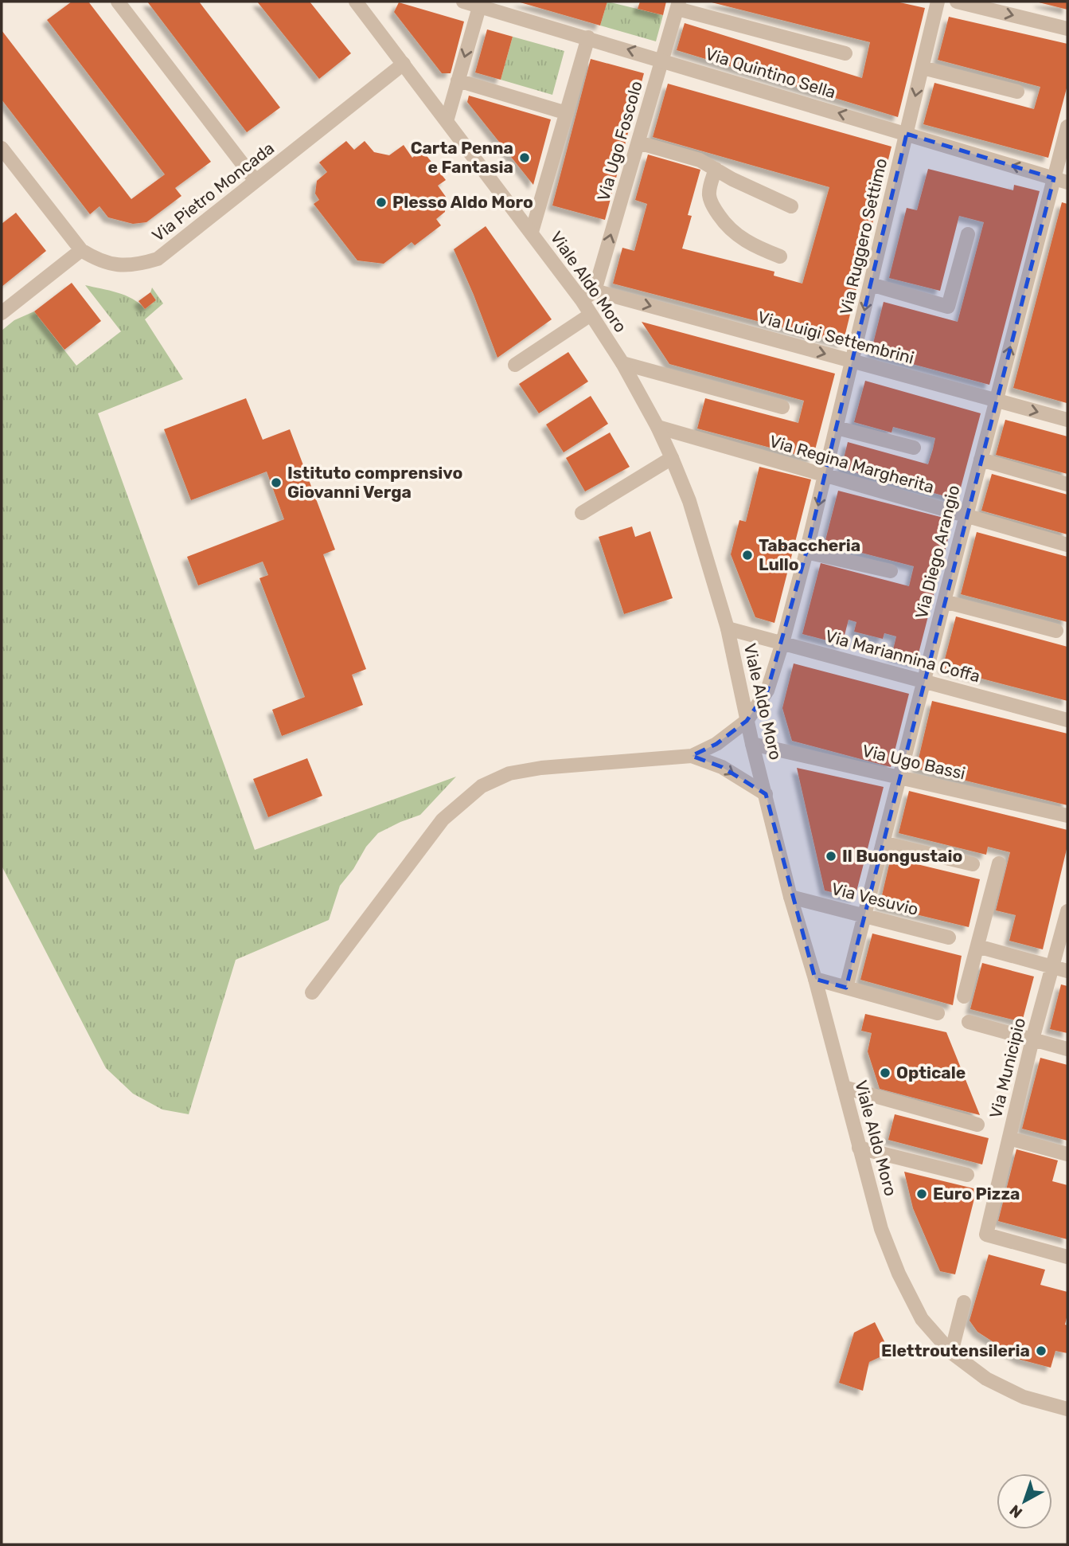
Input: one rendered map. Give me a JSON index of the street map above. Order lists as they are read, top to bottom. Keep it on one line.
{"streets":{"street":["Via Quintino Sella","Via Ugo Foscolo","Via Pietro Moncada","Via Ruggero Settimo","Viale Aldo Moro","Via Luigi Settembrini","Via Regina Margherita","Via Diego Arangio","Via Mariannina Coffa","Via Ugo Bassi","Via Vesuvio","Via Municipio"]},"crossings":[["Via Quintino Sella","Via Ugo Foscolo"],["Via Quintino Sella","Via Ruggero Settimo"],["Via Quintino Sella","Via Diego Arangio"],["Via Ugo Foscolo","Via Luigi Settembrini"],["Via Pietro Moncada","Viale Aldo Moro"],["Via Ruggero Settimo","Viale Aldo Moro"],["Via Ruggero Settimo","Via Luigi Settembrini"],["Via Ruggero Settimo","Via Regina Margherita"],["Via Ruggero Settimo","Via Mariannina Coffa"],["Viale Aldo Moro","Via Regina Margherita"],["Viale Aldo Moro","Via Mariannina Coffa"],["Viale Aldo Moro","Via Ugo Bassi"],["Viale Aldo Moro","Via Vesuvio"],["Via Luigi Settembrini","Via Diego Arangio"],["Via Regina Margherita","Via Diego Arangio"],["Via Diego Arangio","Via Mariannina Coffa"],["Via Diego Arangio","Via Ugo Bassi"],["Via Diego Arangio","Via Vesuvio"]],"places":["Carta Penna e Fantasia","Plesso Aldo Moro","Istituto comprensivo Giovanni Verga","Tabaccheria Lullo","Il Buongustaio","Opticale","Euro Pizza","Elettroutensileria"],"north":"bottom left"}
